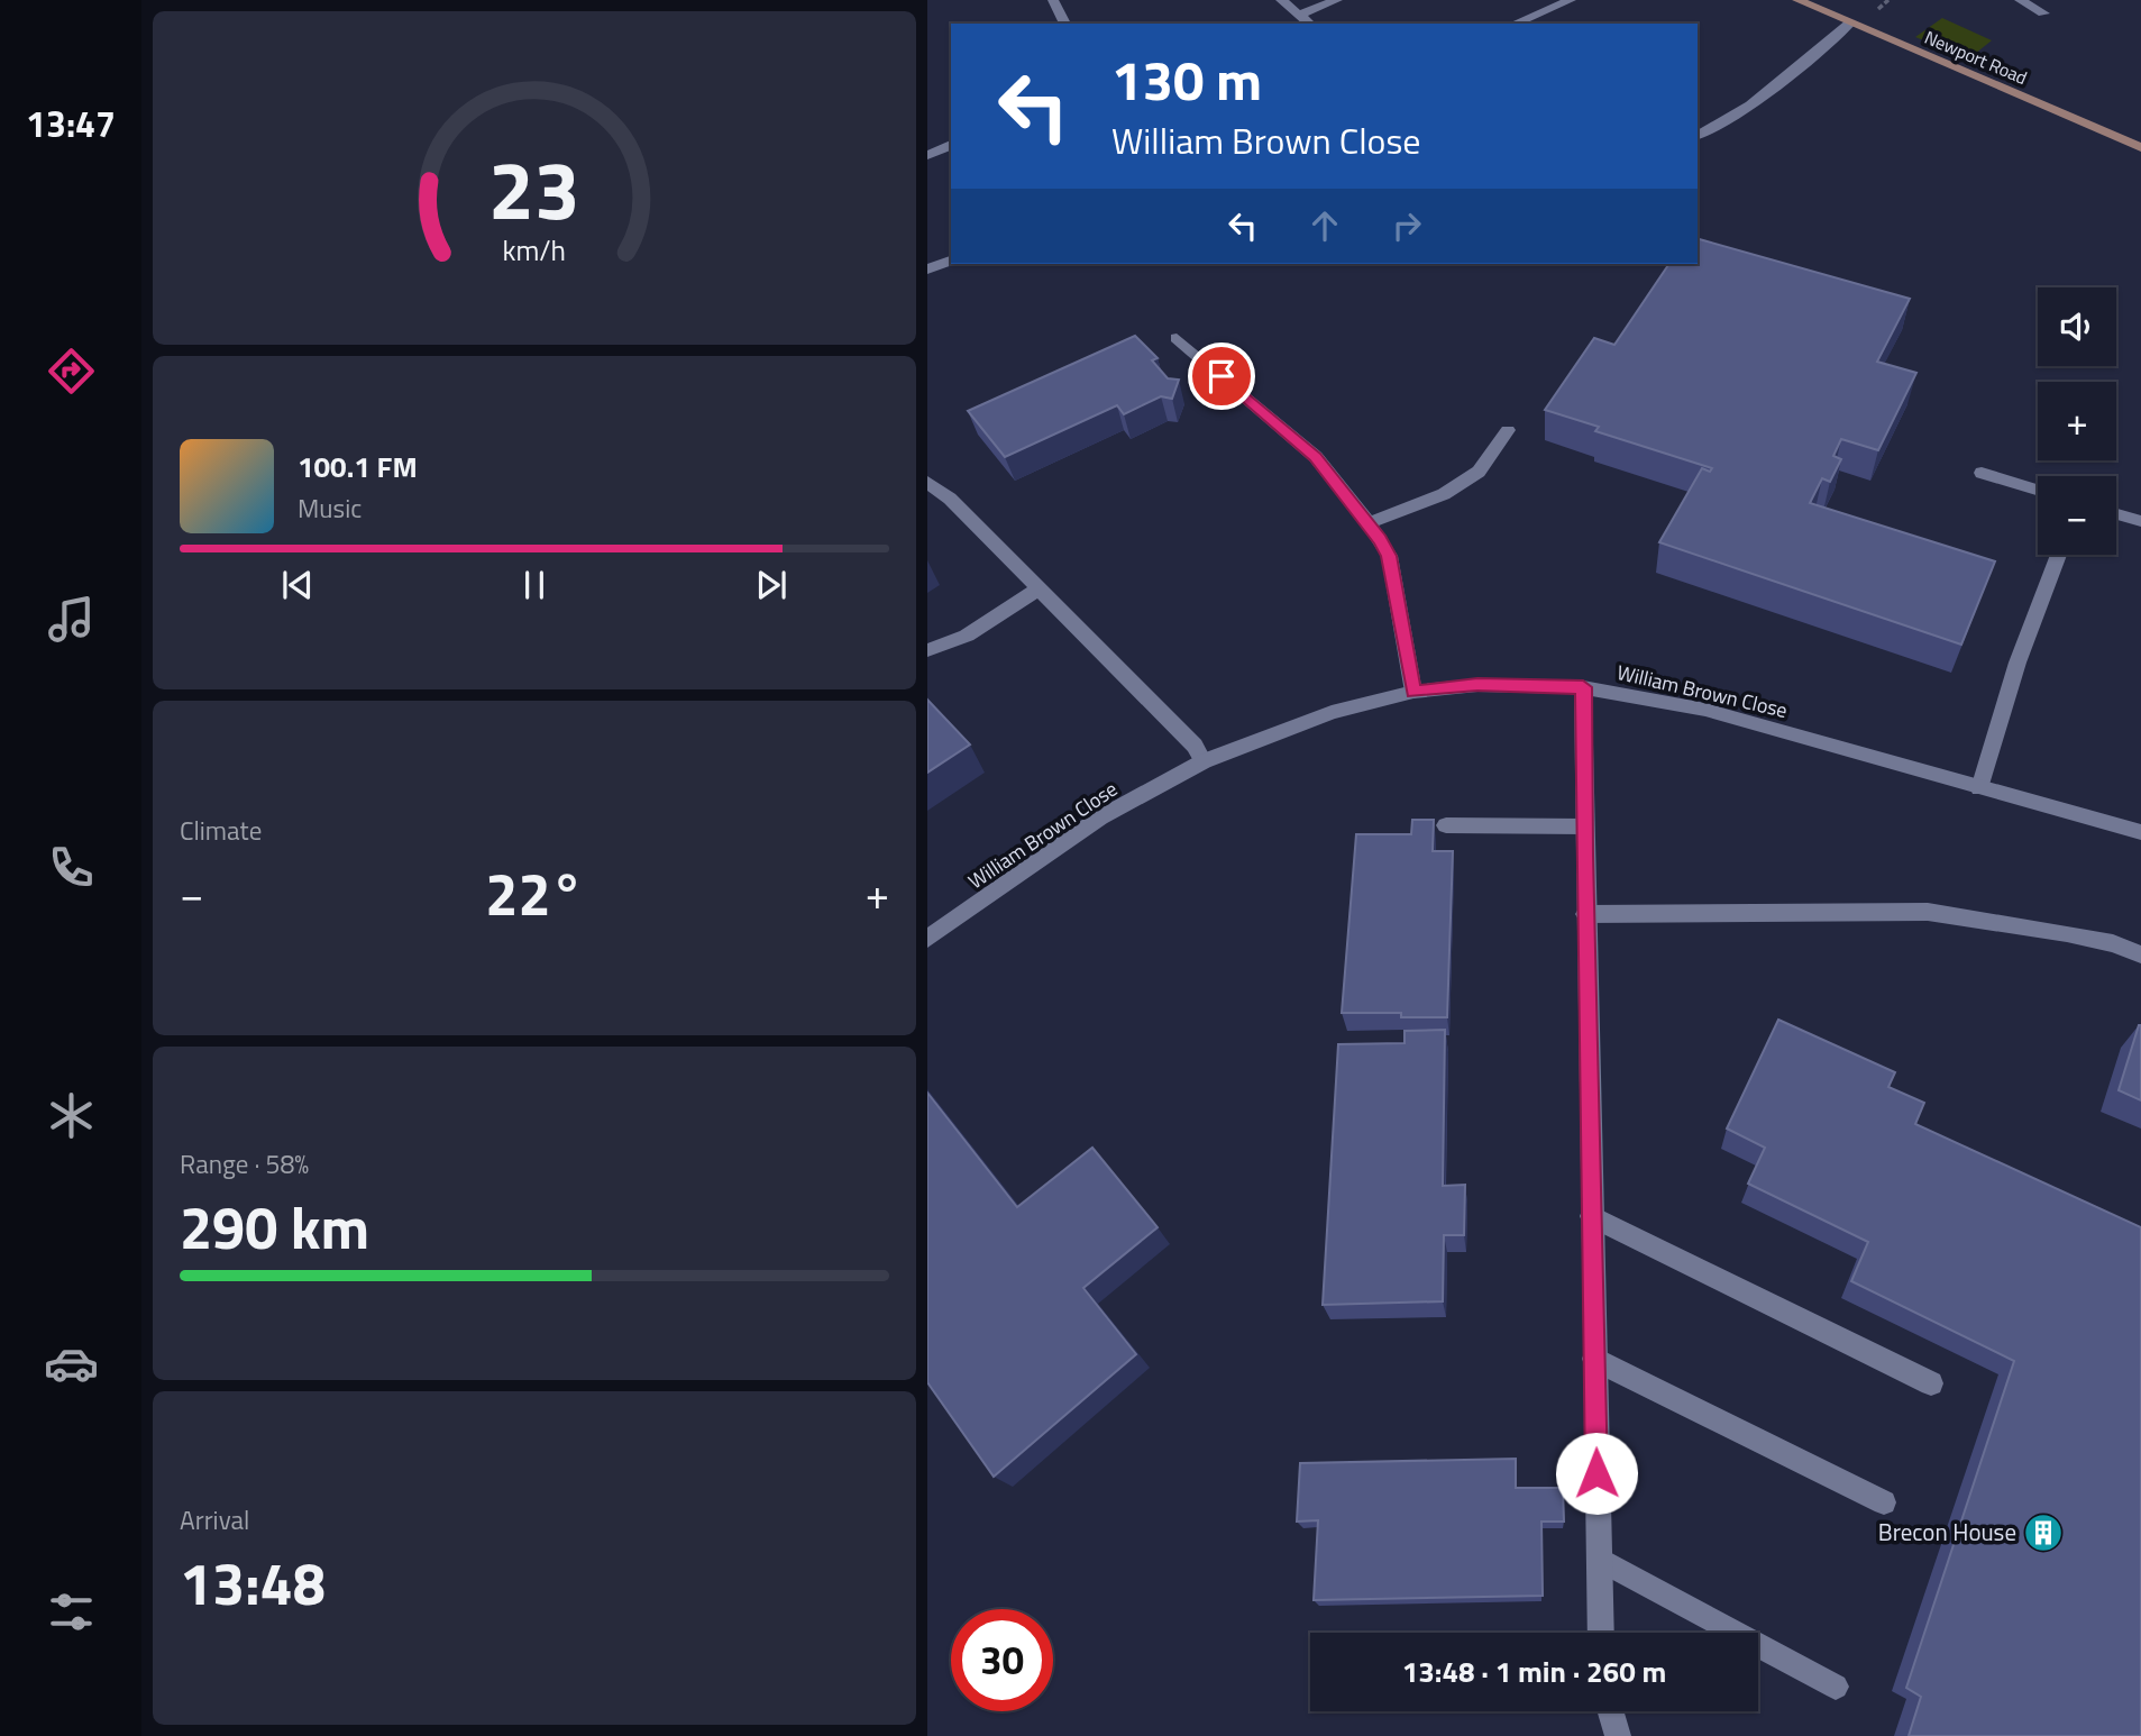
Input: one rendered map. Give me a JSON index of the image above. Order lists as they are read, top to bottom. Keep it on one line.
{"streets":{"street":["Newport Road","William Brown Close"]},"places":{"building":["Brecon House"]},"page":{"tabs":"13:47","turn":["130 m","William Brown Close"],"map_buttons":["+","−"],"song":["100.1 FM","Music"],"tile":["Climate",["Range · 58%","290 km"],["Arrival","13:48"]],"heat":["−","22°","+"],"limit":"30","trip":"13:48 · 1 min · 260 m","gauge":["23","km/h"]}}
